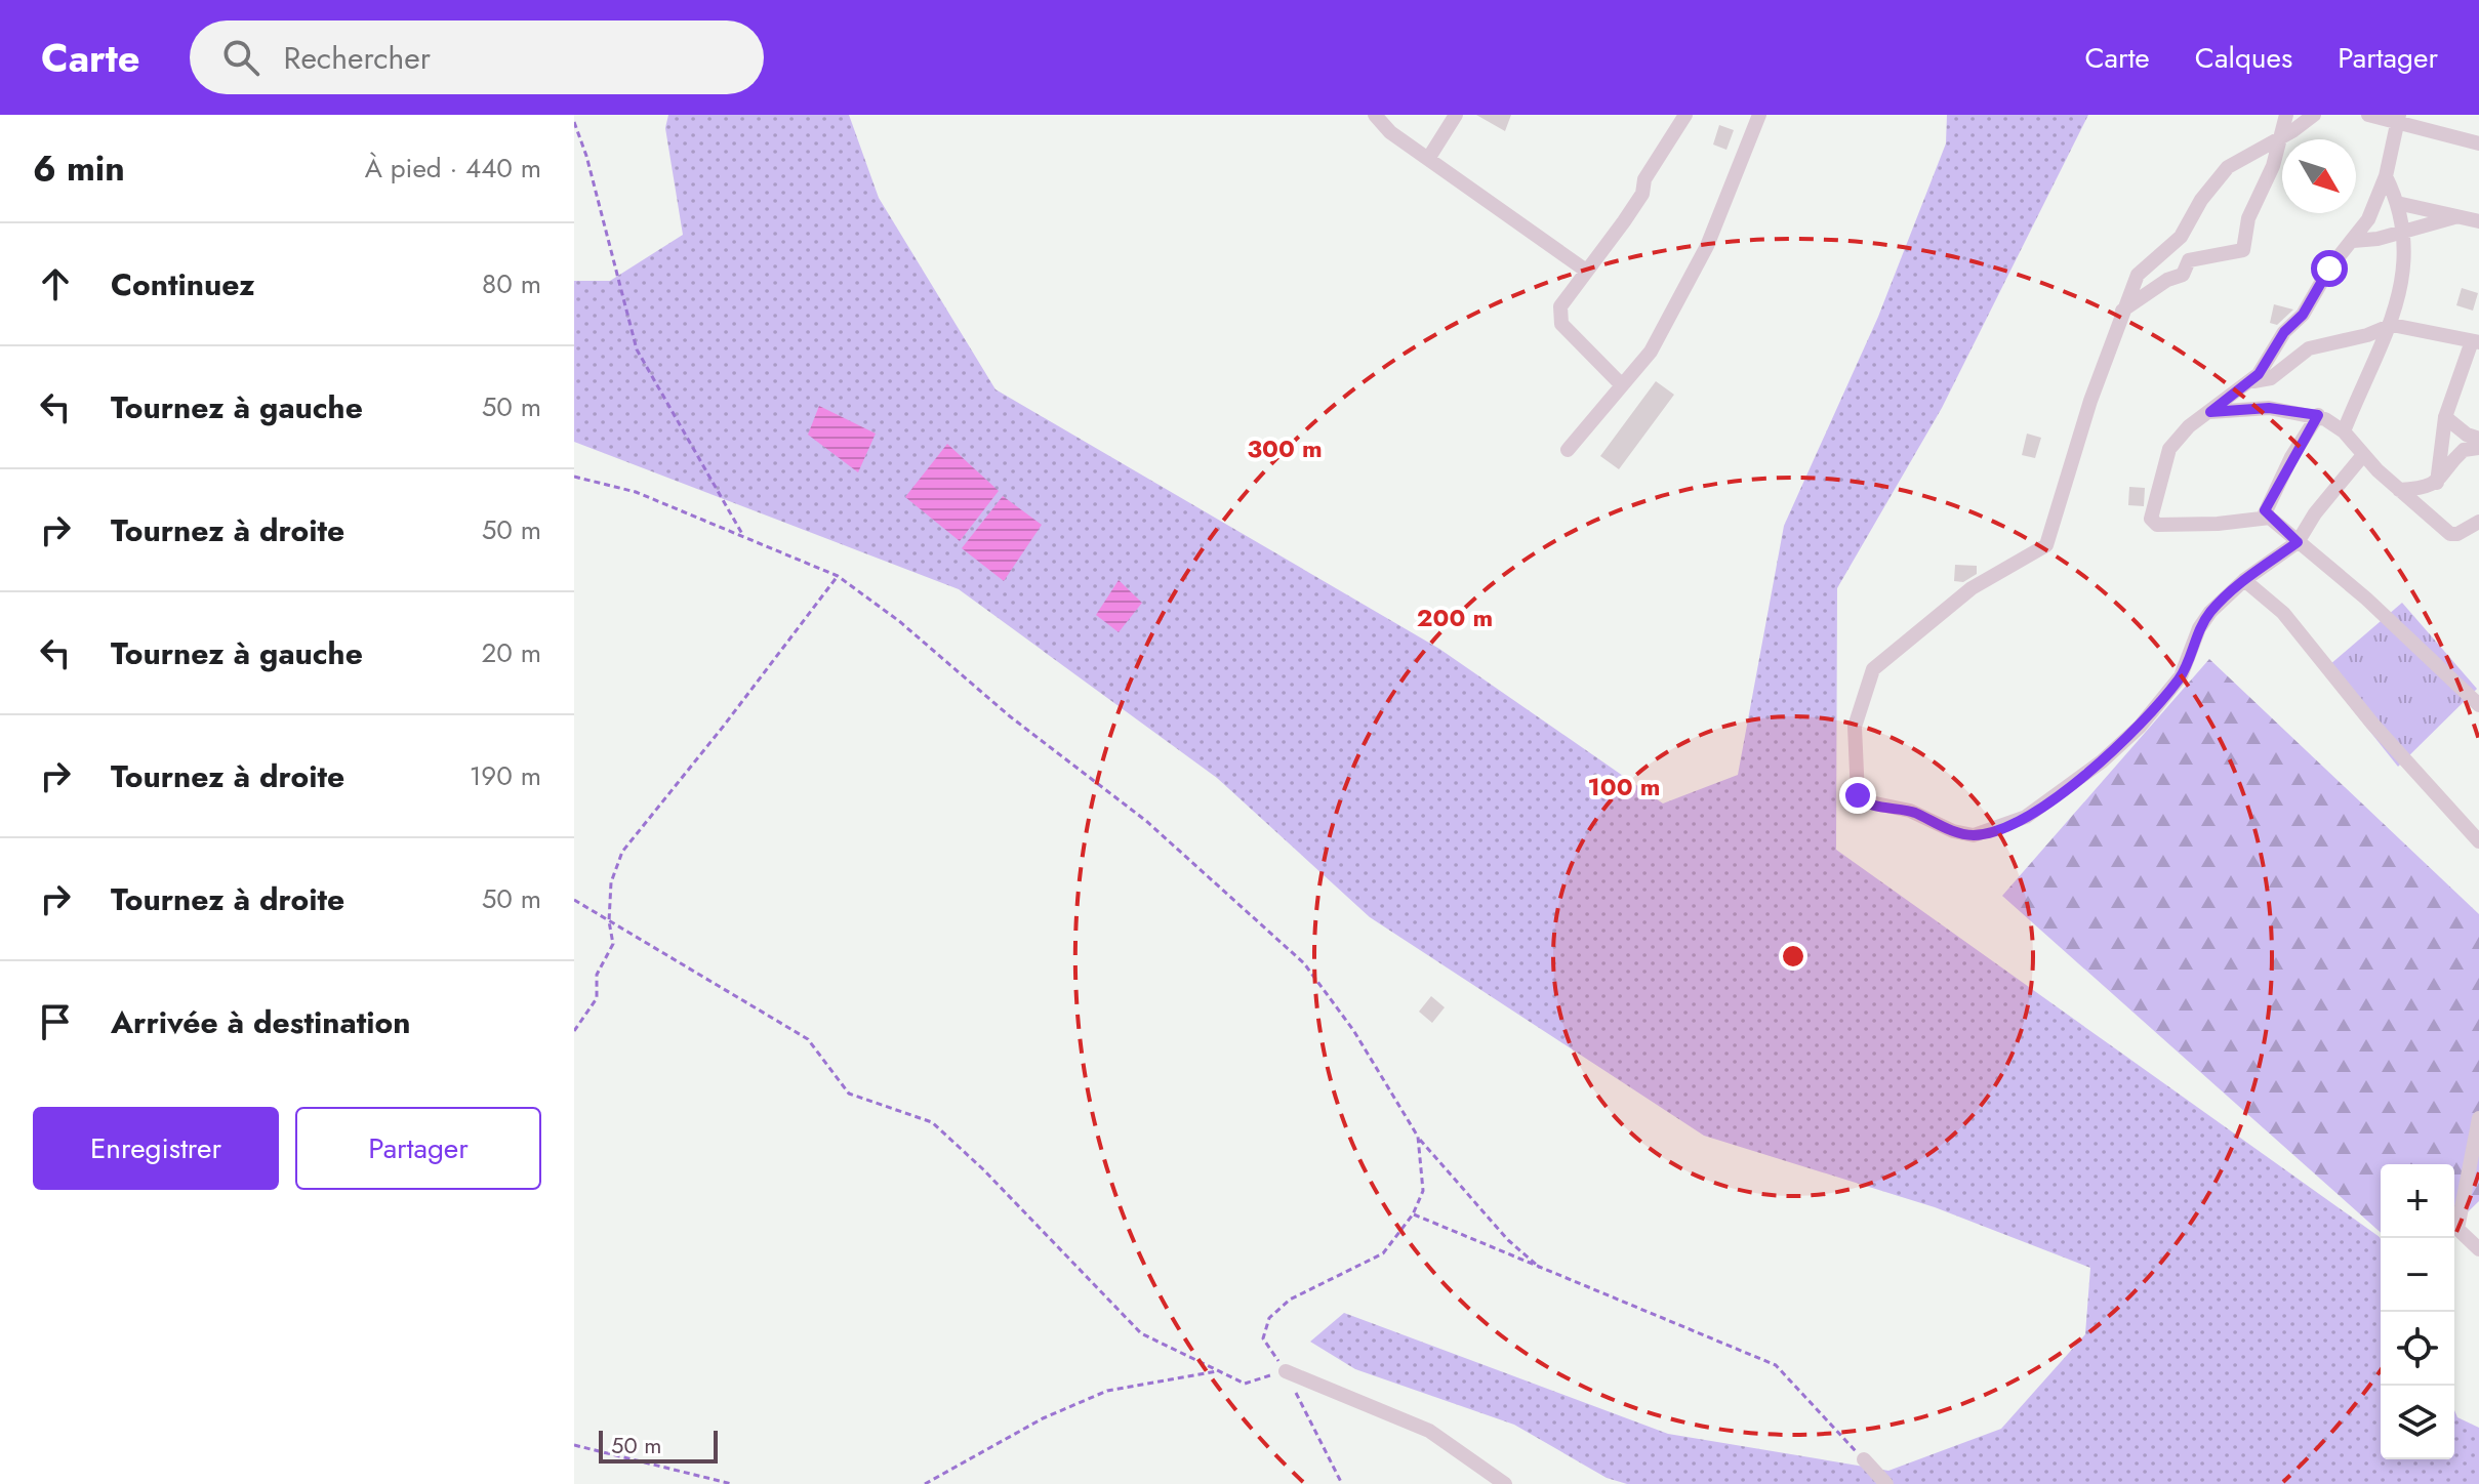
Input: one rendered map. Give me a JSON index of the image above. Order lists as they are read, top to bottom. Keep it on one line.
{"scale_bar":"50 m","north":"bottom right","page":{"header":"Carte","search":"Rechercher","nav":["Carte","Calques","Partager"],"heading":["6 min","À pied · 440 m"],"list":[["Continuez","80 m"],["Tournez à gauche","50 m"],["Tournez à droite","50 m"],["Tournez à gauche","20 m"],["Tournez à droite","190 m"],["Tournez à droite","50 m"],"Arrivée à destination"],"buttons":["Enregistrer","Partager"],"map_buttons":["+","−"],"scale":"50 m"},"rings":["300 m","200 m","100 m"]}
